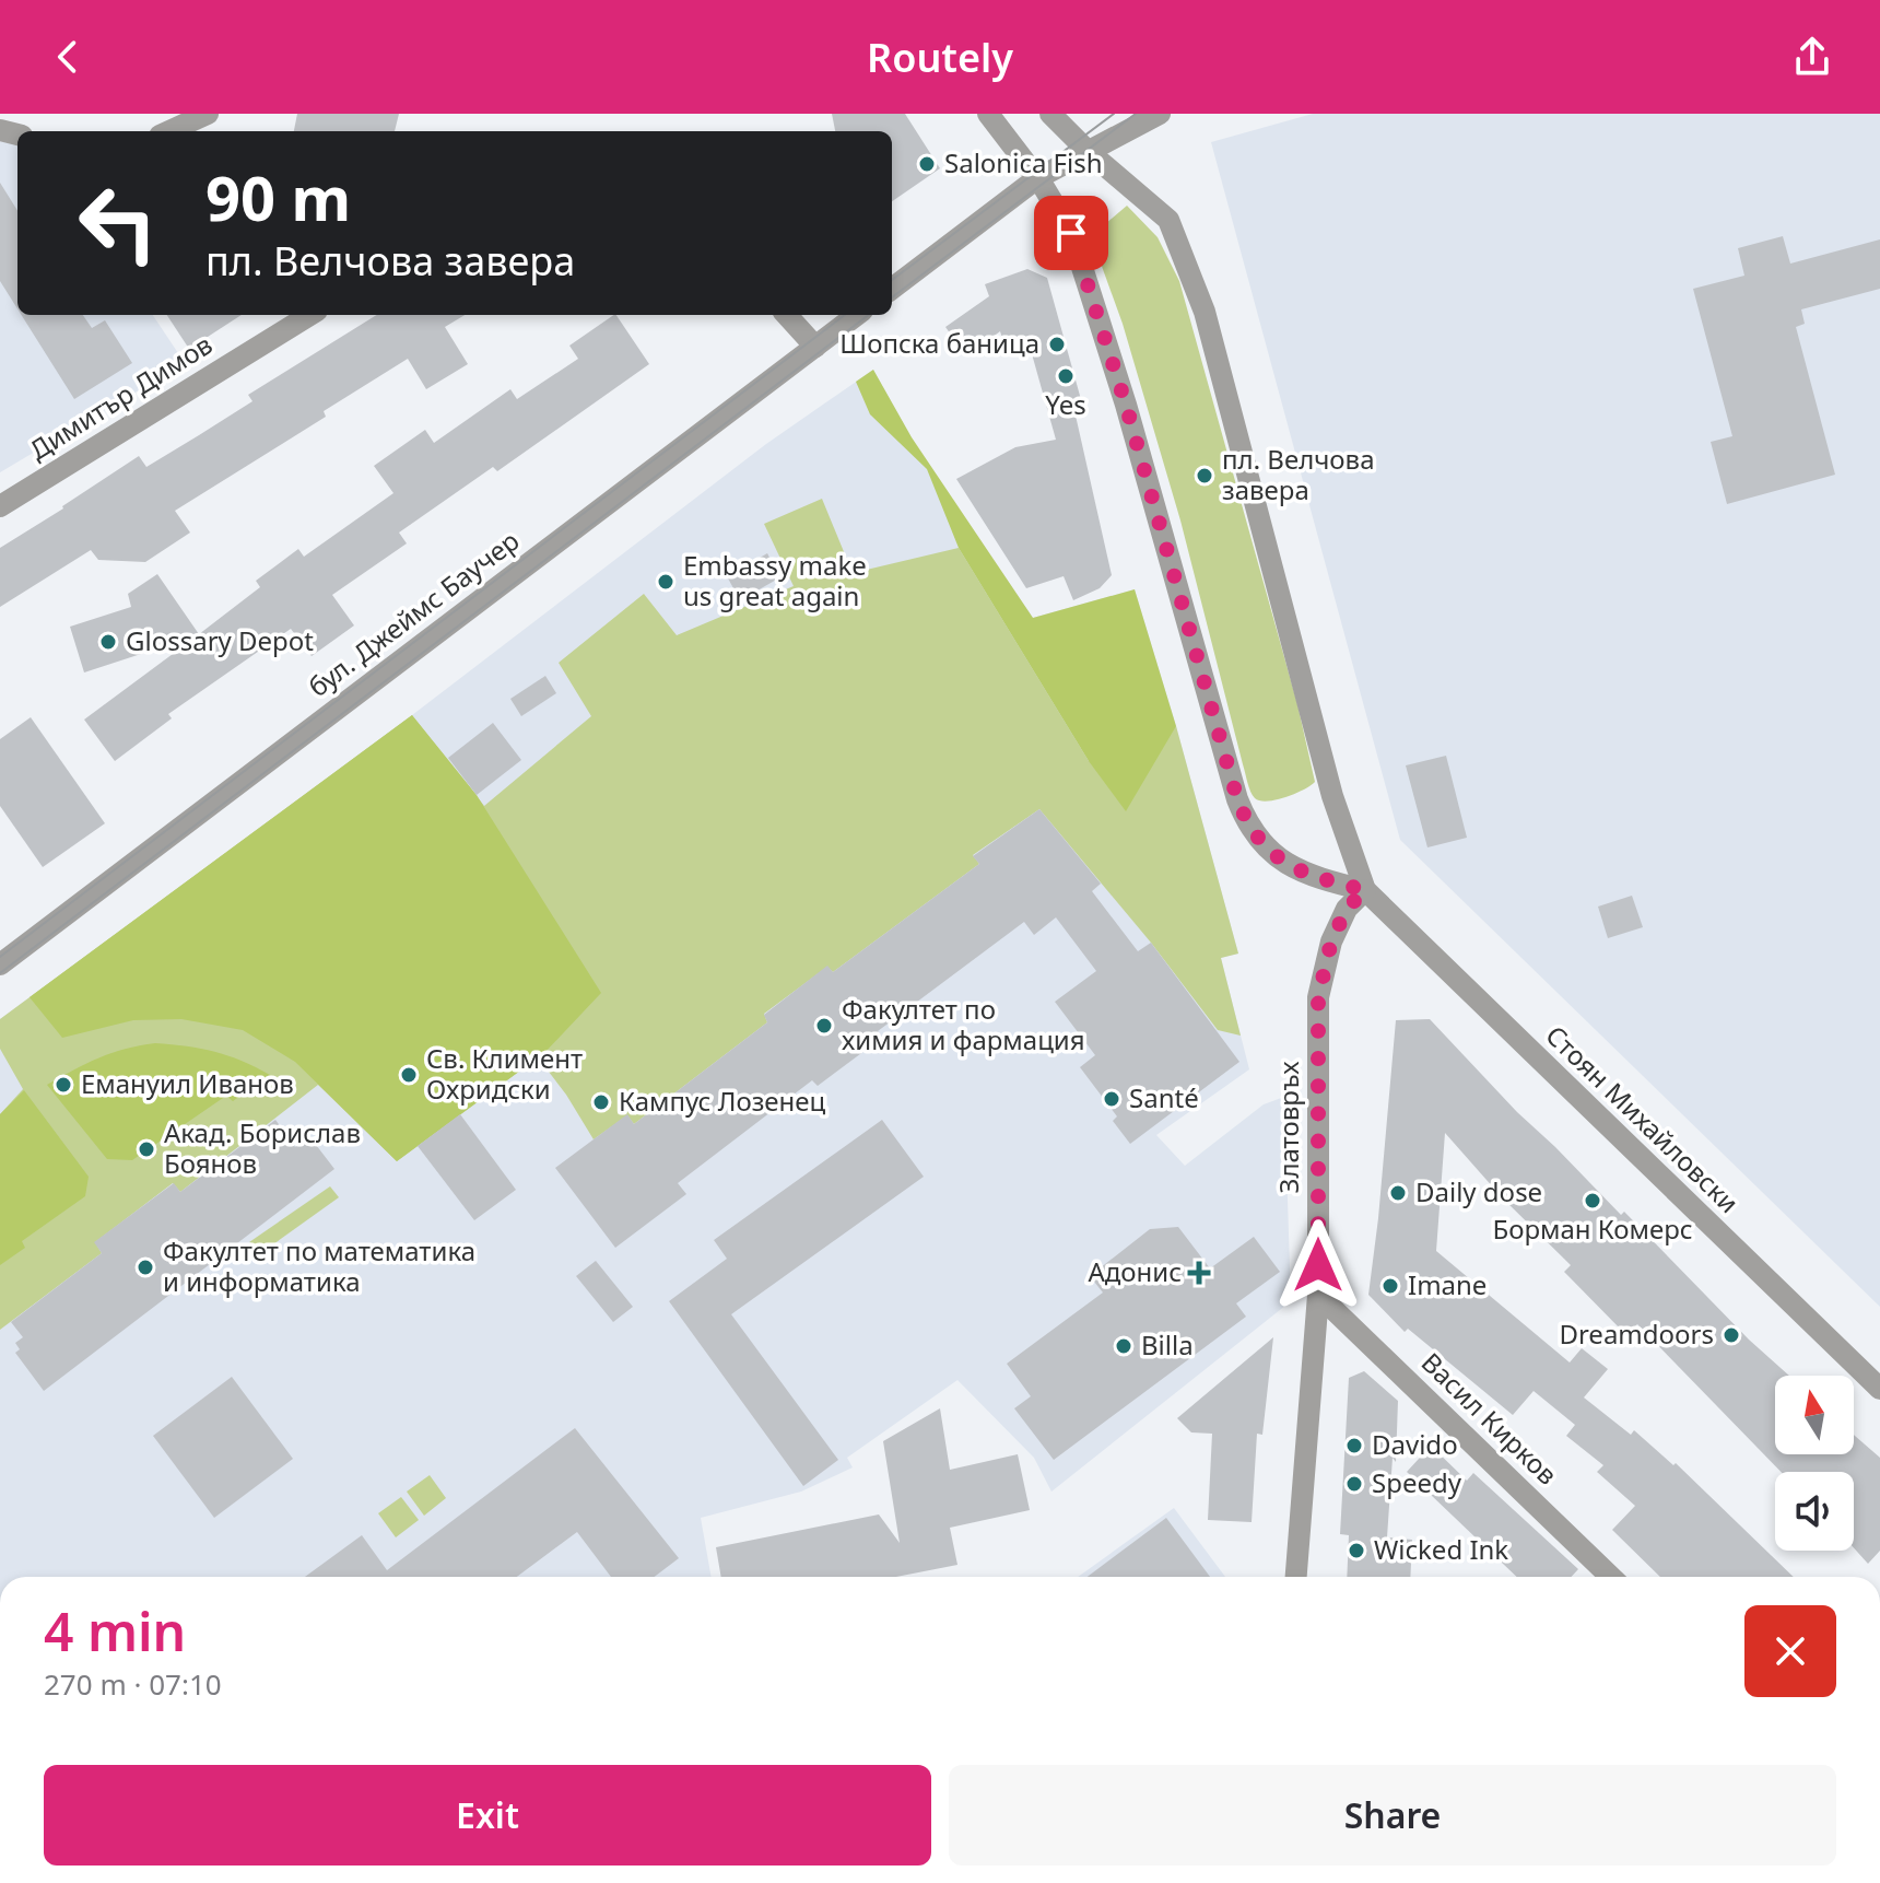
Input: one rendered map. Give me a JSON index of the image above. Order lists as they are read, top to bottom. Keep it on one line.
{"streets":{"street":["Димитър Димов","бул. Джеймс Баучер","Стоян Михайловски","Златовръх","Васил Кирков"]},"crossings":[["Стоян Михайловски","Златовръх"],["Златовръх","Васил Кирков"]],"places":{"other":["Salonica Fish","Шопска баница","Yes","пл. Велчова завера","Embassy make us great again","Glossary Depot","Факултет по химия и фармация","Св. Климент Охридски","Емануил Иванов","Santé","Кампус Лозенец","Акад. Борислав Боянов","Daily dose","Борман Комерс","Факултет по математика и информатика","Imane","Dreamdoors","Billa","Davido","Speedy","Wicked Ink"],"health":["Адонис"]},"north":"top","page":{"header":"Routely","turn":["90 m","пл. Велчова завера"],"heading":["4 min","270 m · 07:10"],"buttons":["Exit","Share"]}}
